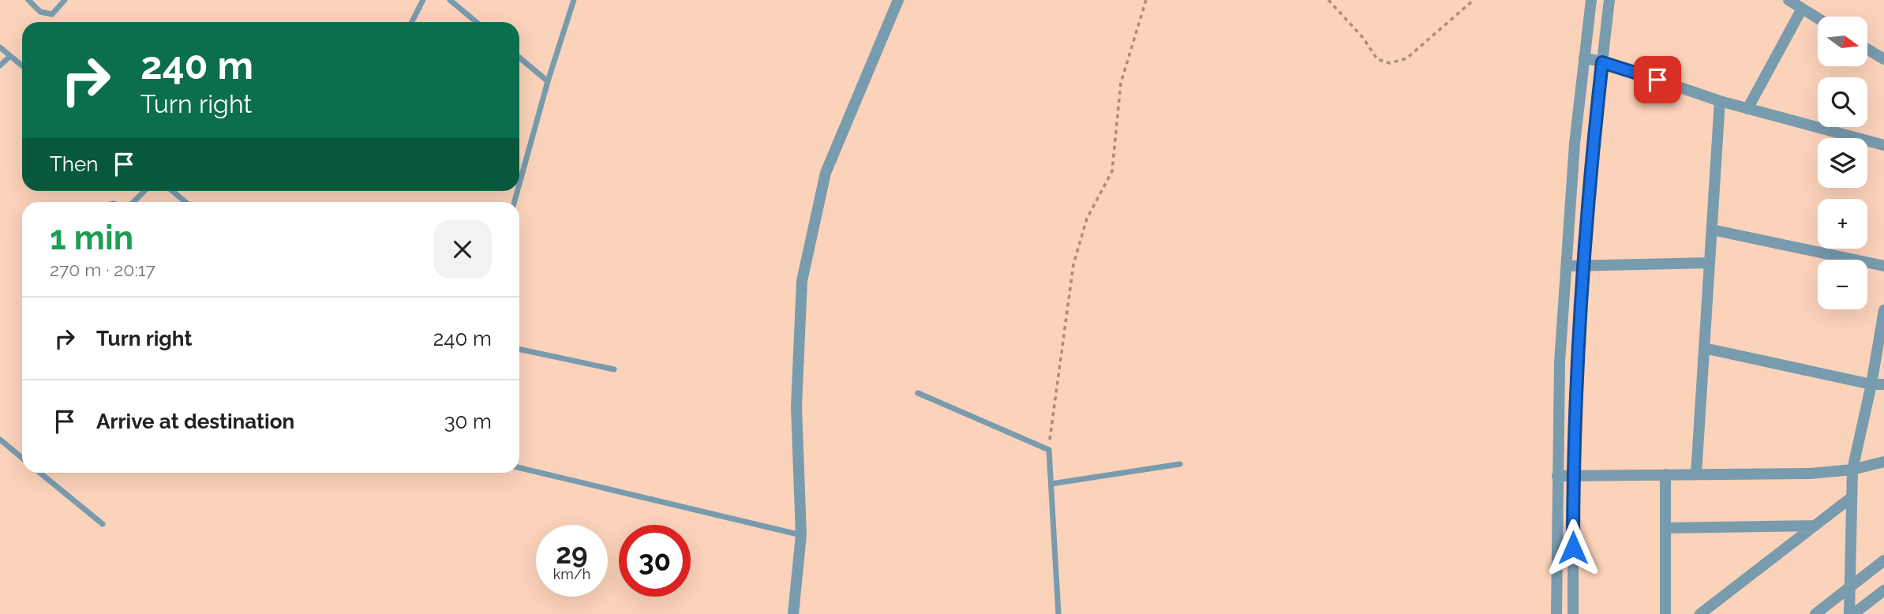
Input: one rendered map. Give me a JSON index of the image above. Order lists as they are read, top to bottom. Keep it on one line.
{"north":"right","page":{"map_buttons":["+","−"],"turn":["240 m","Turn right"],"then":"Then","heading":["1 min","270 m · 20:17"],"list":[{"name":"Turn right","value":"240 m"},{"name":"Arrive at destination","value":"30 m"}],"speed":"29 km/h","limit":"30"}}
